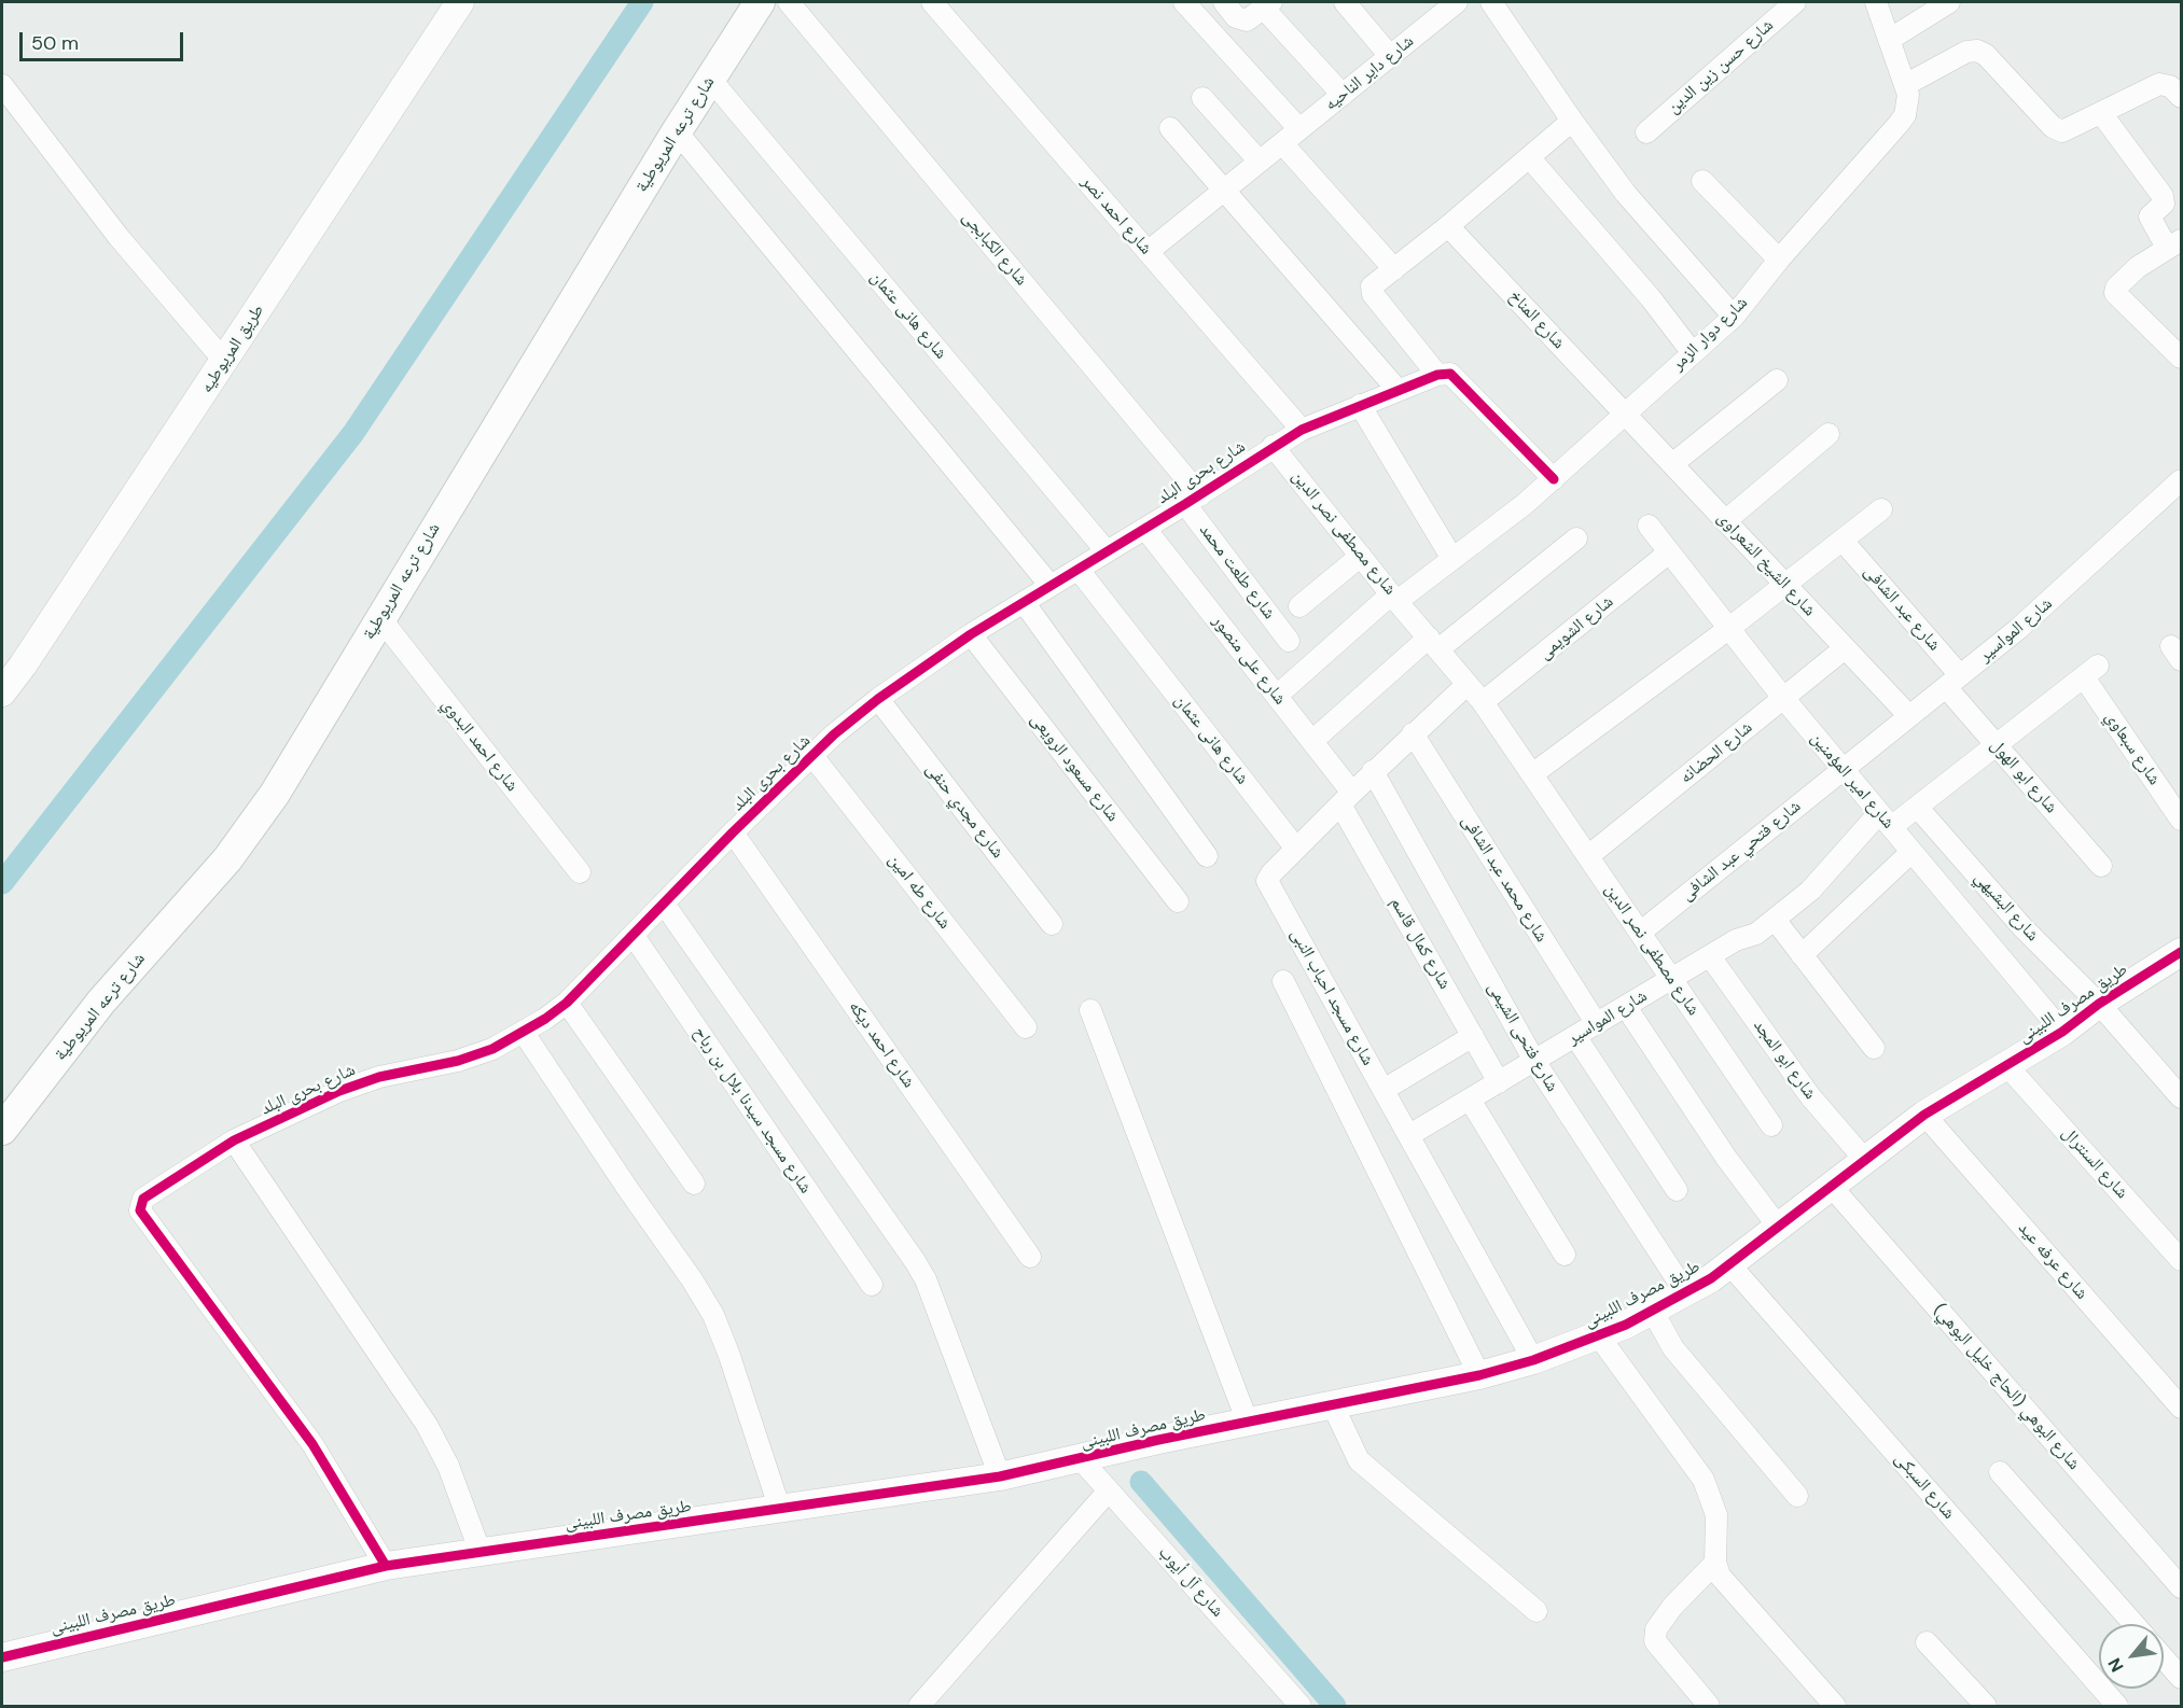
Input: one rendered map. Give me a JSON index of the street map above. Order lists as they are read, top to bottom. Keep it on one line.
{"streets":{"main road":["شارع ترعه المريوطية"],"street":["شارع حسن زين الدين","شارع داير الناحيه","شارع احمد نصر","شارع الكبابجى","شارع هانى عثمان","شارع المناخ","شارع دوار الزمر","طريق المريوطيه","شارع بحرى البلد","شارع مصطفى نصر الدين","شارع الشيخ الشعراوى","شارع طلعت محمد","شارع عبد الشافى","شارع الشويمى","شارع المواسير","شارع على منصور","شارع احمد البدوي","شارع سبعاوي","شارع الحضانه","شارع مسعود الرويعى","شارع ابو الهول","شارع امير المؤمنين","شارع مجدي حنفى","شارع فتحي عبد الشافى","شارع محمد عبد الشافى","شارع طه امين","شارع البشيهي","شارع كمال قاسم","شارع مسجد احباب النبى","طريق مصرف اللبينى","شارع فتحى الشيمى","شارع احمد ديكه","شارع ابو المجد","شارع مسجد سيدنا بلال بن رباح","شارع السنترال","شارع عرفه عيد","شارع البوهي (الحاج خليل البوهي)","شارع السبكى","شارع آل أيوب"]},"crossings":[["شارع داير الناحيه","شارع احمد نصر"],["شارع ترعه المريوطية","شارع هانى عثمان"],["شارع ترعه المريوطية","شارع احمد البدوي"],["شارع احمد نصر","شارع بحرى البلد"],["شارع الكبابجى","شارع بحرى البلد"],["شارع الكبابجى","شارع طلعت محمد"],["شارع هانى عثمان","شارع بحرى البلد"],["شارع هانى عثمان","شارع مسجد احباب النبى"],["شارع المناخ","شارع دوار الزمر"],["شارع المناخ","شارع الشيخ الشعراوى"],["شارع دوار الزمر","شارع مصطفى نصر الدين"],["شارع دوار الزمر","شارع الشيخ الشعراوى"],["شارع دوار الزمر","شارع على منصور"],["شارع بحرى البلد","شارع مصطفى نصر الدين"],["شارع بحرى البلد","شارع طلعت محمد"],["شارع بحرى البلد","شارع على منصور"],["شارع بحرى البلد","شارع مسعود الرويعى"],["شارع بحرى البلد","شارع مجدي حنفى"],["شارع بحرى البلد","شارع طه امين"],["شارع بحرى البلد","طريق مصرف اللبينى"],["شارع بحرى البلد","شارع احمد ديكه"],["شارع بحرى البلد","شارع مسجد سيدنا بلال بن رباح"],["شارع مصطفى نصر الدين","شارع الشويمى"],["شارع مصطفى نصر الدين","شارع المواسير"],["شارع مصطفى نصر الدين","شارع الحضانه"],["شارع مصطفى نصر الدين","شارع فتحي عبد الشافى"],["شارع مصطفى نصر الدين","شارع مسجد احباب النبى"],["شارع الشيخ الشعراوى","شارع المواسير"],["شارع الشيخ الشعراوى","شارع الحضانه"],["شارع عبد الشافى","شارع المواسير"],["شارع عبد الشافى","شارع ابو الهول"],["شارع الشويمى","شارع امير المؤمنين"],["شارع المواسير","شارع سبعاوي"],["شارع المواسير","شارع ابو الهول"],["شارع المواسير","شارع امير المؤمنين"],["شارع المواسير","شارع فتحي عبد الشافى"],["شارع المواسير","شارع محمد عبد الشافى"],["شارع المواسير","شارع البشيهي"],["شارع المواسير","شارع كمال قاسم"],["شارع المواسير","شارع مسجد احباب النبى"],["شارع المواسير","شارع فتحى الشيمى"],["شارع المواسير","شارع ابو المجد"],["شارع على منصور","شارع كمال قاسم"],["شارع على منصور","شارع مسجد احباب النبى"],["شارع الحضانه","شارع امير المؤمنين"],["شارع امير المؤمنين","شارع فتحي عبد الشافى"],["شارع امير المؤمنين","طريق مصرف اللبينى"],["شارع محمد عبد الشافى","شارع مسجد احباب النبى"],["شارع البشيهي","طريق مصرف اللبينى"],["شارع كمال قاسم","شارع مسجد احباب النبى"],["شارع مسجد احباب النبى","طريق مصرف اللبينى"],["شارع مسجد احباب النبى","شارع فتحى الشيمى"],["طريق مصرف اللبينى","شارع فتحى الشيمى"],["طريق مصرف اللبينى","شارع ابو المجد"],["طريق مصرف اللبينى","شارع السنترال"],["طريق مصرف اللبينى","شارع عرفه عيد"],["طريق مصرف اللبينى","شارع البوهي (الحاج خليل البوهي)"],["طريق مصرف اللبينى","شارع السبكى"],["طريق مصرف اللبينى","شارع آل أيوب"]],"scale_bar":"50 m","north":"bottom left"}
